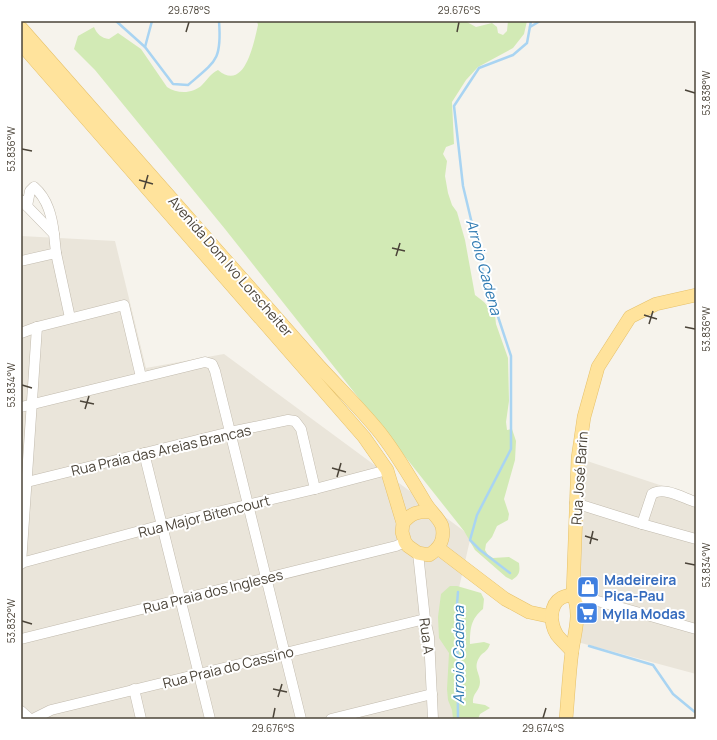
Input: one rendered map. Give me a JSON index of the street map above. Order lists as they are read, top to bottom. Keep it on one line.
{"streets":{"main road":["Avenida Dom Ivo Lorscheiter","Rua José Barin"],"street":["Rua Praia das Areias Brancas","Rua Major Bitencourt","Rua Praia dos Ingleses","Rua A","Rua Praia do Cassino"]},"crossings":[["Avenida Dom Ivo Lorscheiter","Rua Major Bitencourt"],["Avenida Dom Ivo Lorscheiter","Rua Praia dos Ingleses"],["Avenida Dom Ivo Lorscheiter","Rua A"],["Rua Praia das Areias Brancas","Rua Major Bitencourt"],["Rua Praia dos Ingleses","Rua A"],["Rua A","Rua Praia do Cassino"]],"water":["Arroio Cadena"],"places":{"shop":["Madeireira Pica-Pau"],"supermarket":["Mylla Modas"]},"coordinates":["29.678°S","29.676°S","53.838°W","53.836°W","53.834°W","53.832°W","29.674°S"]}
